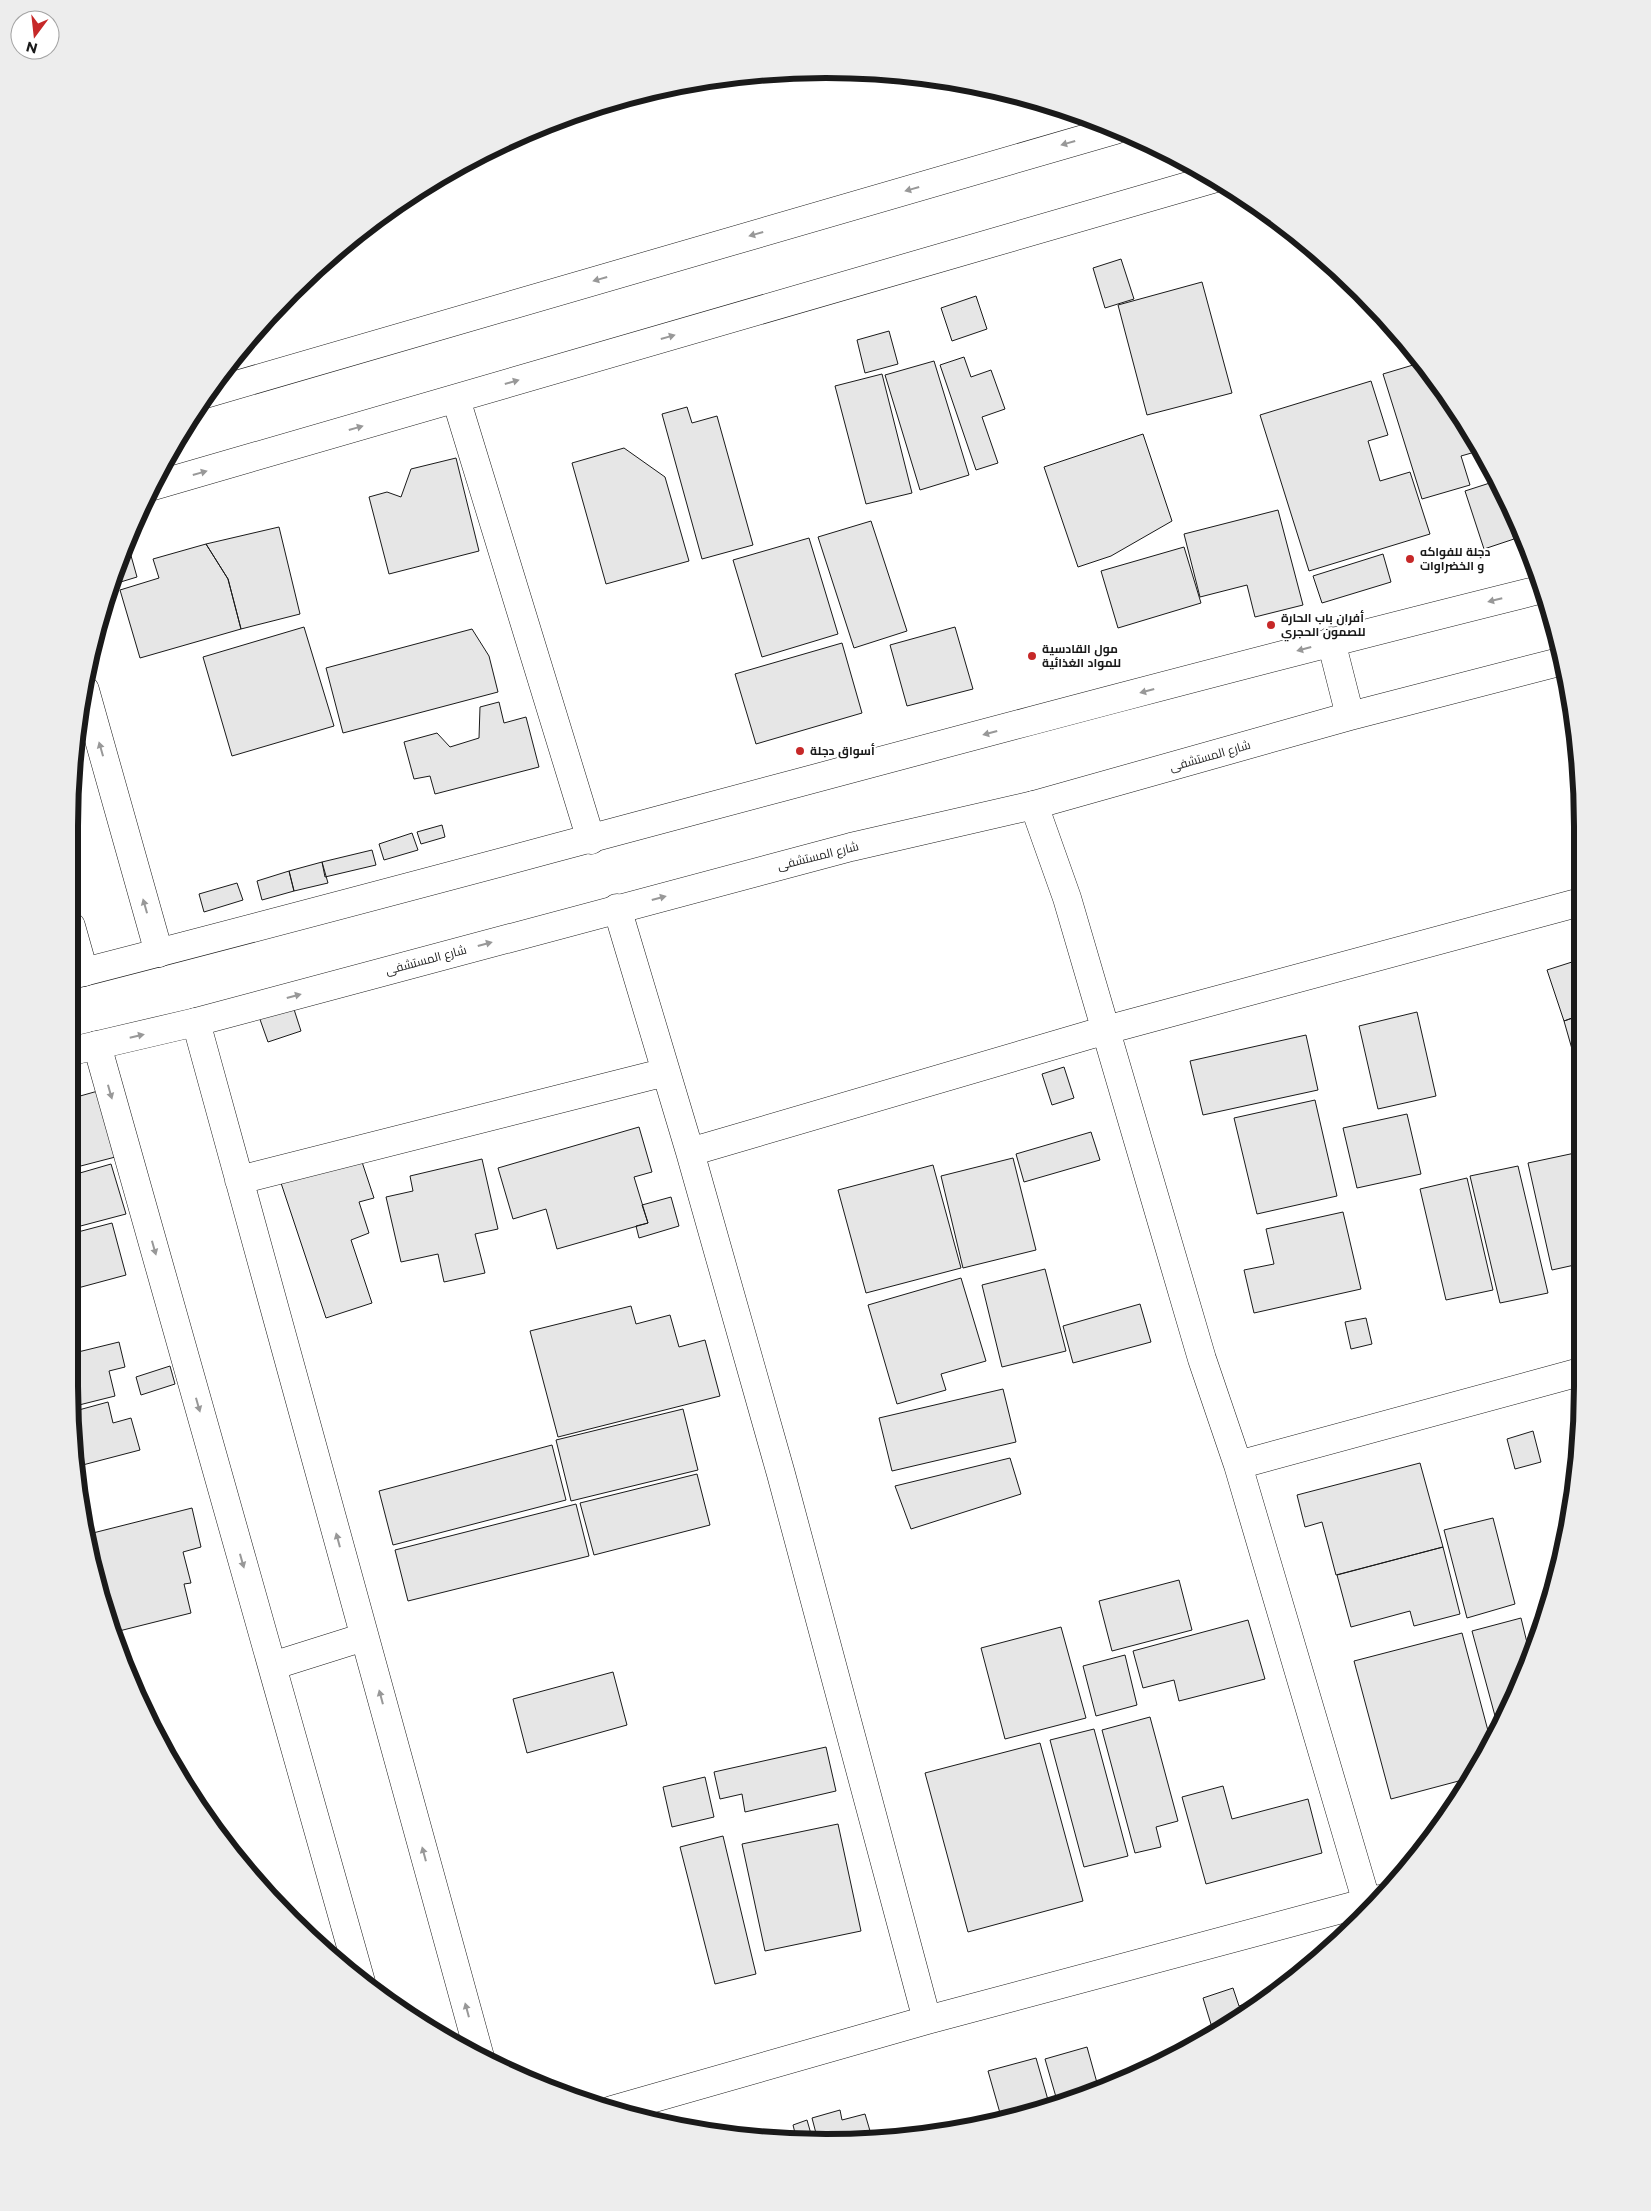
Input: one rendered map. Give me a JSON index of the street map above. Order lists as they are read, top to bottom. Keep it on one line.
{"streets":{"street":["شارع المستشفى"]},"places":["دجلة للفواكه و الخضراوات","أفران باب الحارة للصمون الحجري","مول القادسية للمواد الغذائية","أسواق دجلة"],"north":"bottom"}
